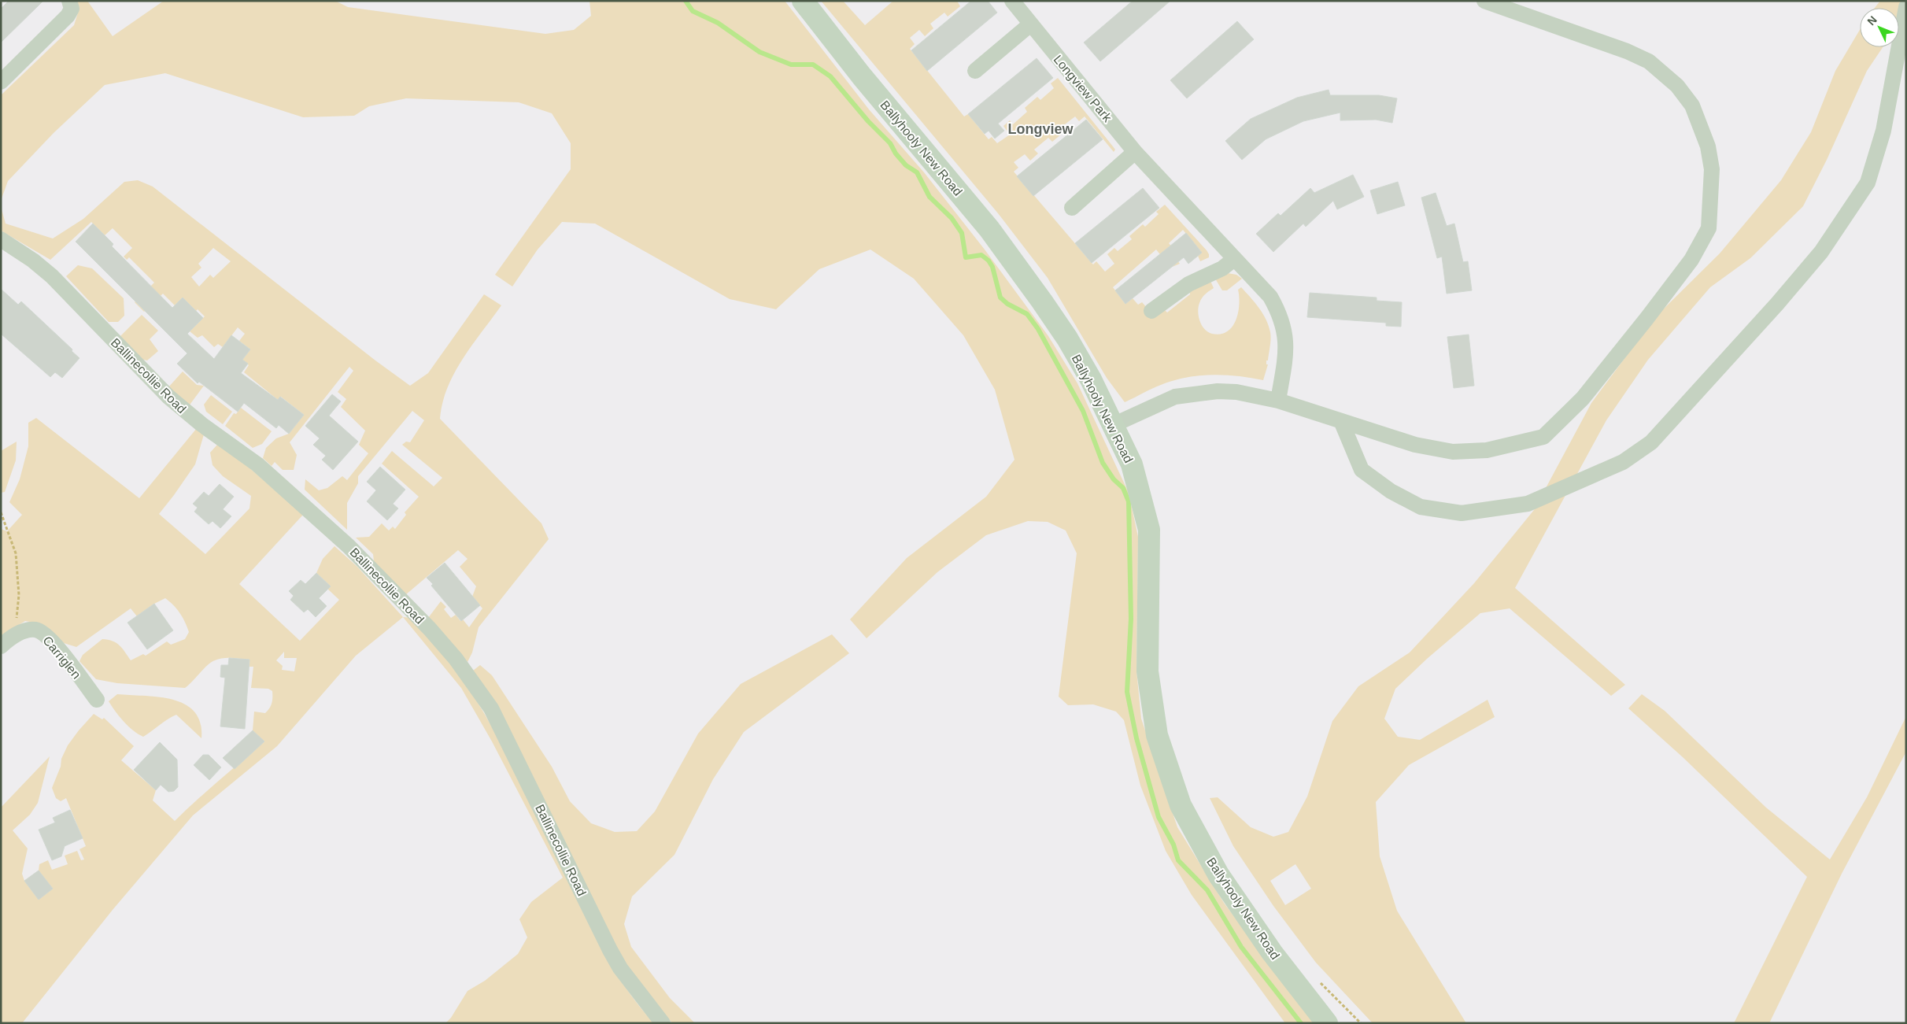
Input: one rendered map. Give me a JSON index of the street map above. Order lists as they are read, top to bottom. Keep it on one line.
{"streets":{"main road":["Ballyhooly New Road"],"street":["Longview Park","Ballinecollie Road","Carriglen"]},"districts":["Longview"],"north":"top left"}
